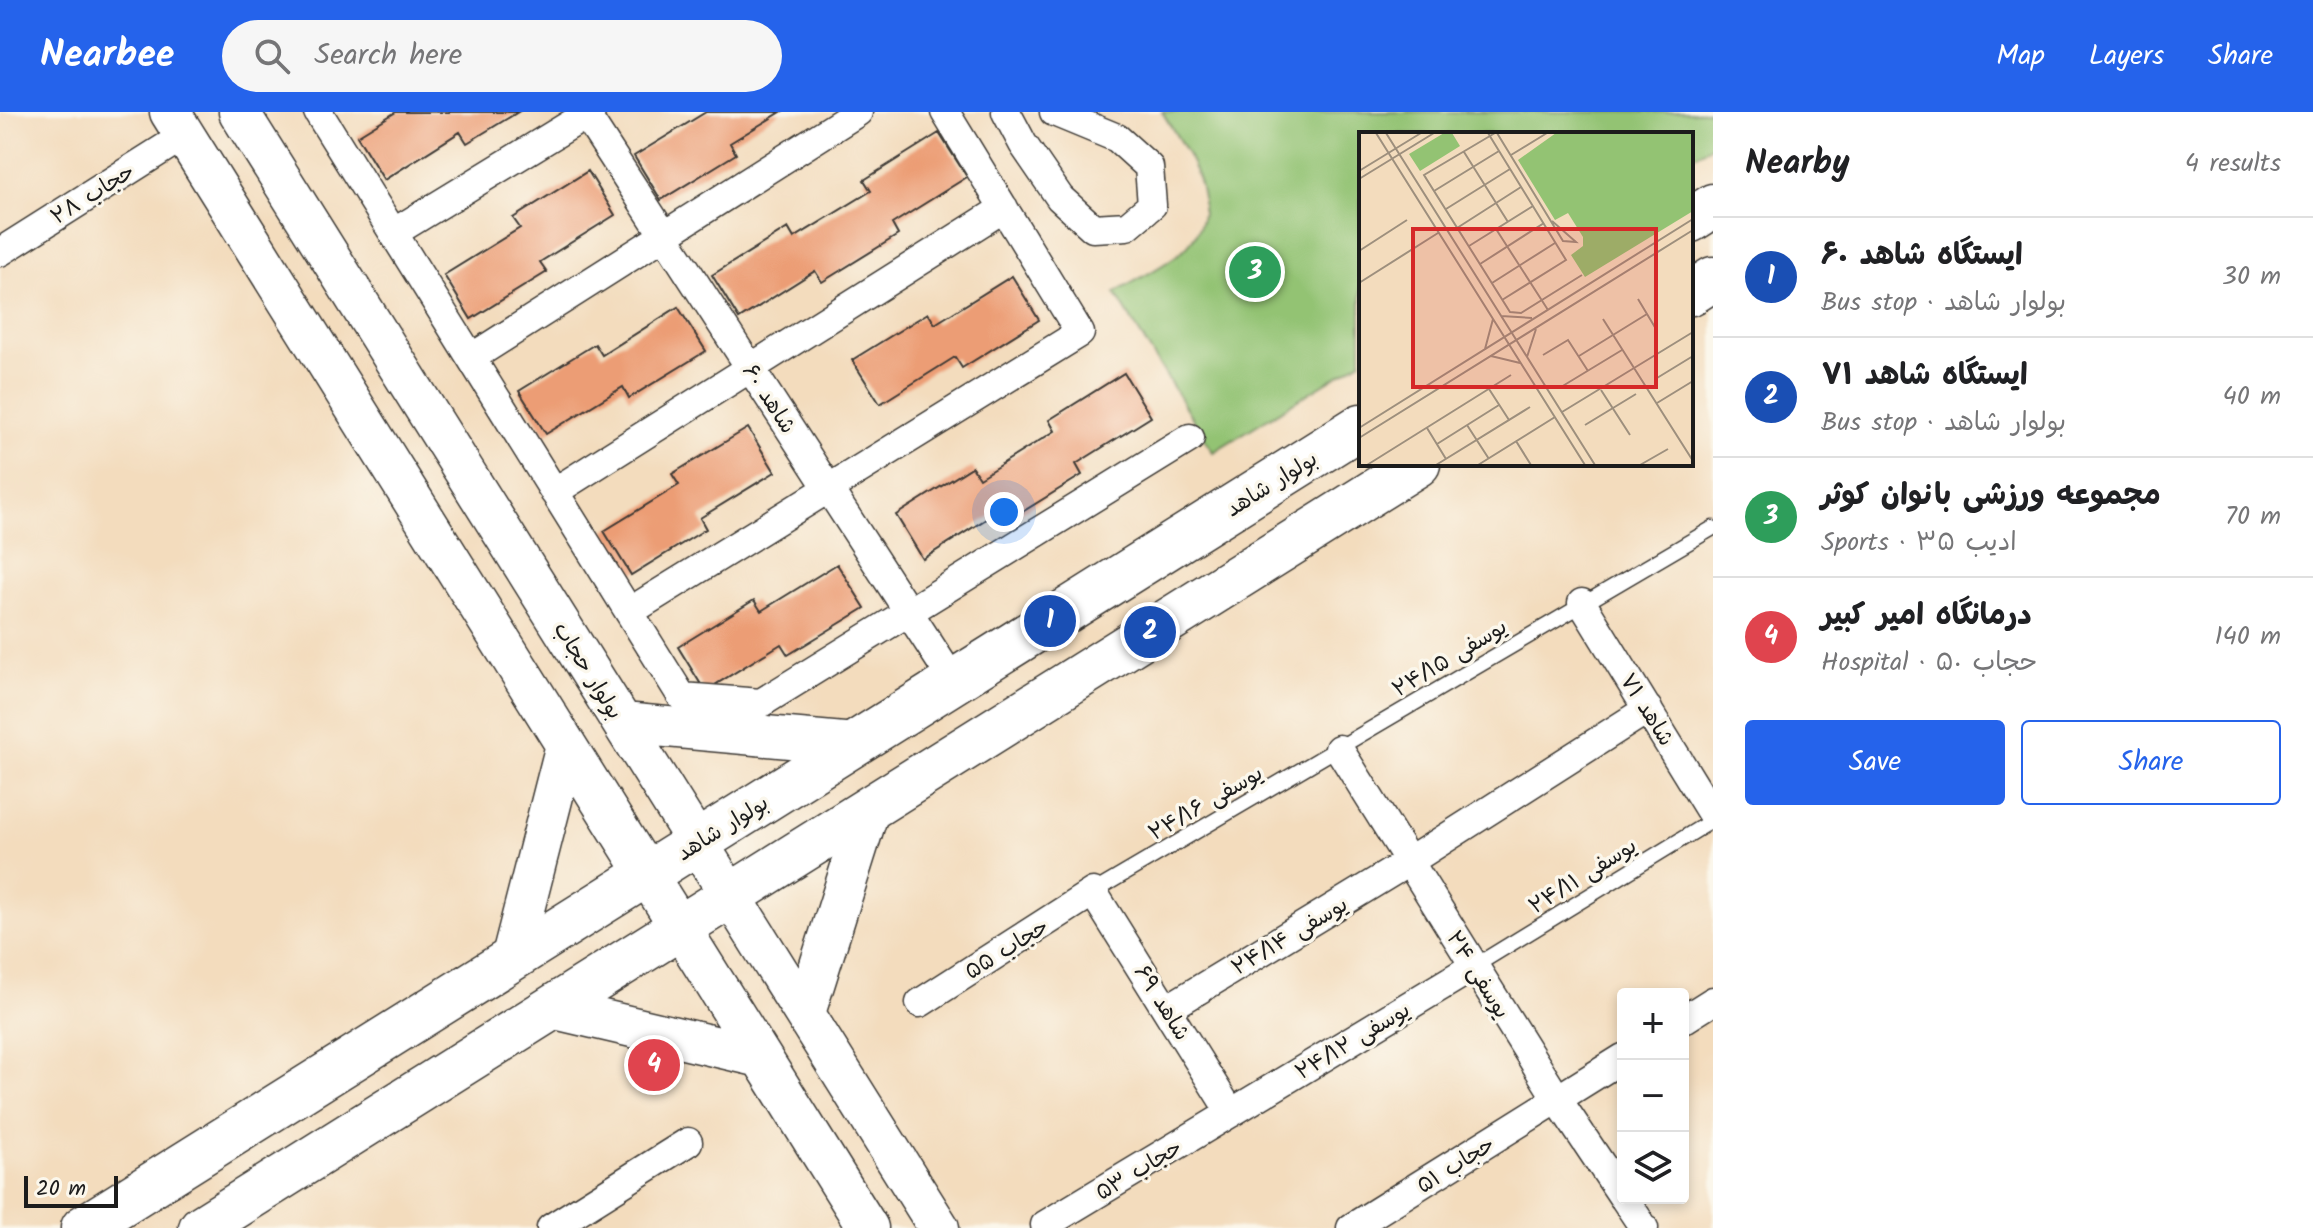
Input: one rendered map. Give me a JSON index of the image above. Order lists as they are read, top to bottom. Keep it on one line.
{"streets":{"main road":["بولوار شاهد","بولوار حجاب"],"street":["حجاب ۲۸","شاهد ۶۰","شاهد ۷۱","یوسفی ۲۴/۱۴","حجاب ۵۵","یوسفی ۲۴","شاهد ۶۹","یوسفی ۲۴/۱۲","حجاب ۵۱","حجاب ۵۳"],"lane":["یوسفی ۲۴/۱۵","یوسفی ۲۴/۱۶","یوسفی ۲۴/۱۱"]},"crossings":[["شاهد ۶۰","بولوار شاهد"],["بولوار شاهد","بولوار حجاب"],["یوسفی ۲۴/۱۵","شاهد ۷۱"],["یوسفی ۲۴/۱۵","یوسفی ۲۴/۱۶"],["یوسفی ۲۴/۱۵","یوسفی ۲۴"],["شاهد ۷۱","یوسفی ۲۴/۱۱"],["شاهد ۷۱","یوسفی ۲۴/۱۴"],["یوسفی ۲۴/۱۶","حجاب ۵۵"],["یوسفی ۲۴/۱۶","یوسفی ۲۴"],["یوسفی ۲۴/۱۶","شاهد ۶۹"],["یوسفی ۲۴/۱۱","یوسفی ۲۴"],["یوسفی ۲۴/۱۱","یوسفی ۲۴/۱۲"],["یوسفی ۲۴/۱۴","یوسفی ۲۴"],["یوسفی ۲۴/۱۴","شاهد ۶۹"],["حجاب ۵۵","شاهد ۶۹"],["یوسفی ۲۴","یوسفی ۲۴/۱۲"],["یوسفی ۲۴","حجاب ۵۱"],["شاهد ۶۹","یوسفی ۲۴/۱۲"],["شاهد ۶۹","حجاب ۵۳"],["یوسفی ۲۴/۱۲","حجاب ۵۳"]],"scale_bar":"20 m","page":{"header":"Nearbee","search":"Search here","nav":["Map","Layers","Share"],"heading":["Nearby","4 results"],"list":[{"mark":"1","name":"ایستگاه شاهد ۶۰","note":"Bus stop · بولوار شاهد","value":"30 m"},{"mark":"2","name":"ایستگاه شاهد ۷۱","note":"Bus stop · بولوار شاهد","value":"40 m"},{"mark":"3","name":"مجموعه ورزشی بانوان کوثر","note":"Sports · ادیب ۳۵","value":"70 m"},{"mark":"4","name":"درمانگاه امیر کبیر","note":"Hospital · حجاب ۵۰","value":"140 m"}],"pins":["3","1","2","4"],"buttons":["Save","Share"],"map_buttons":["+","−"],"scale":"20 m"}}
